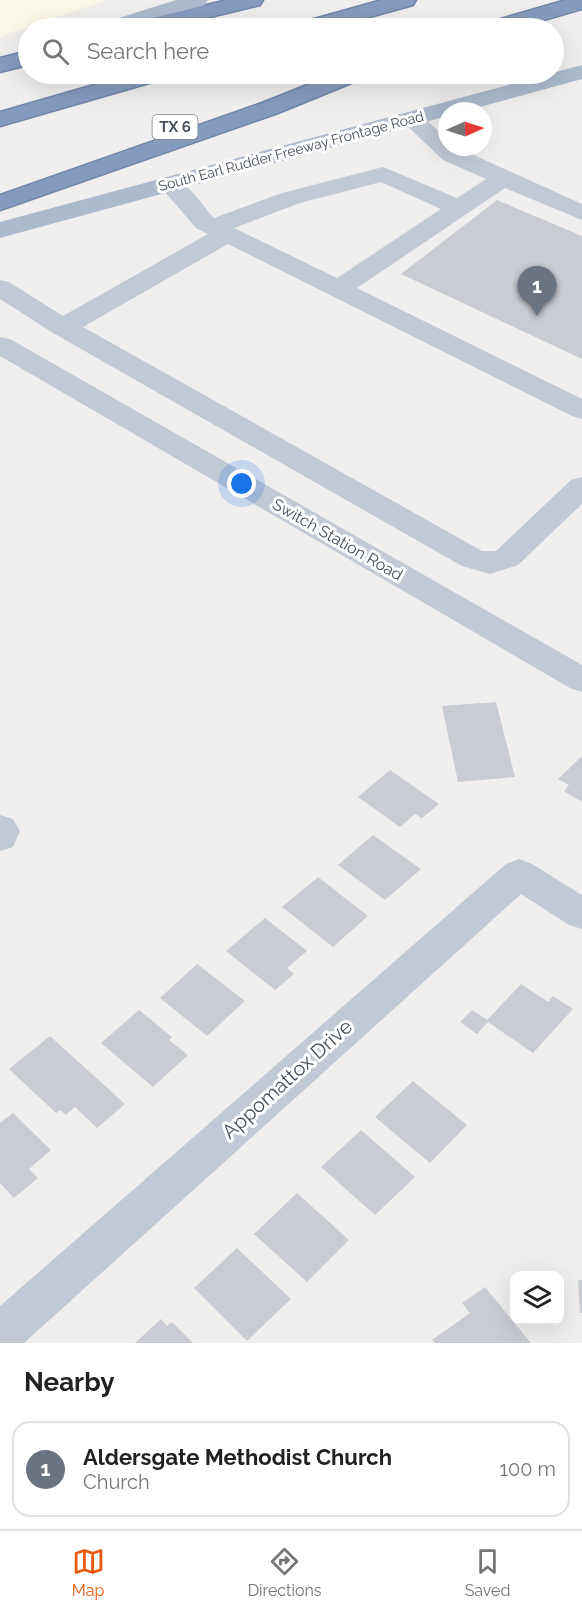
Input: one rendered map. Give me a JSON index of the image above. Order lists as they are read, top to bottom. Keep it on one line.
{"streets":{"highway":["TX 6"],"main road":["South Earl Rudder Freeway Frontage Road"],"street":["Switch Station Road","Appomattox Drive"]},"north":"right","page":{"search":"Search here","pins":"1","heading":"Nearby","list":[{"mark":"1","name":"Aldersgate Methodist Church","note":"Church","value":"100 m"}],"nav":["Map","Directions","Saved"]}}
